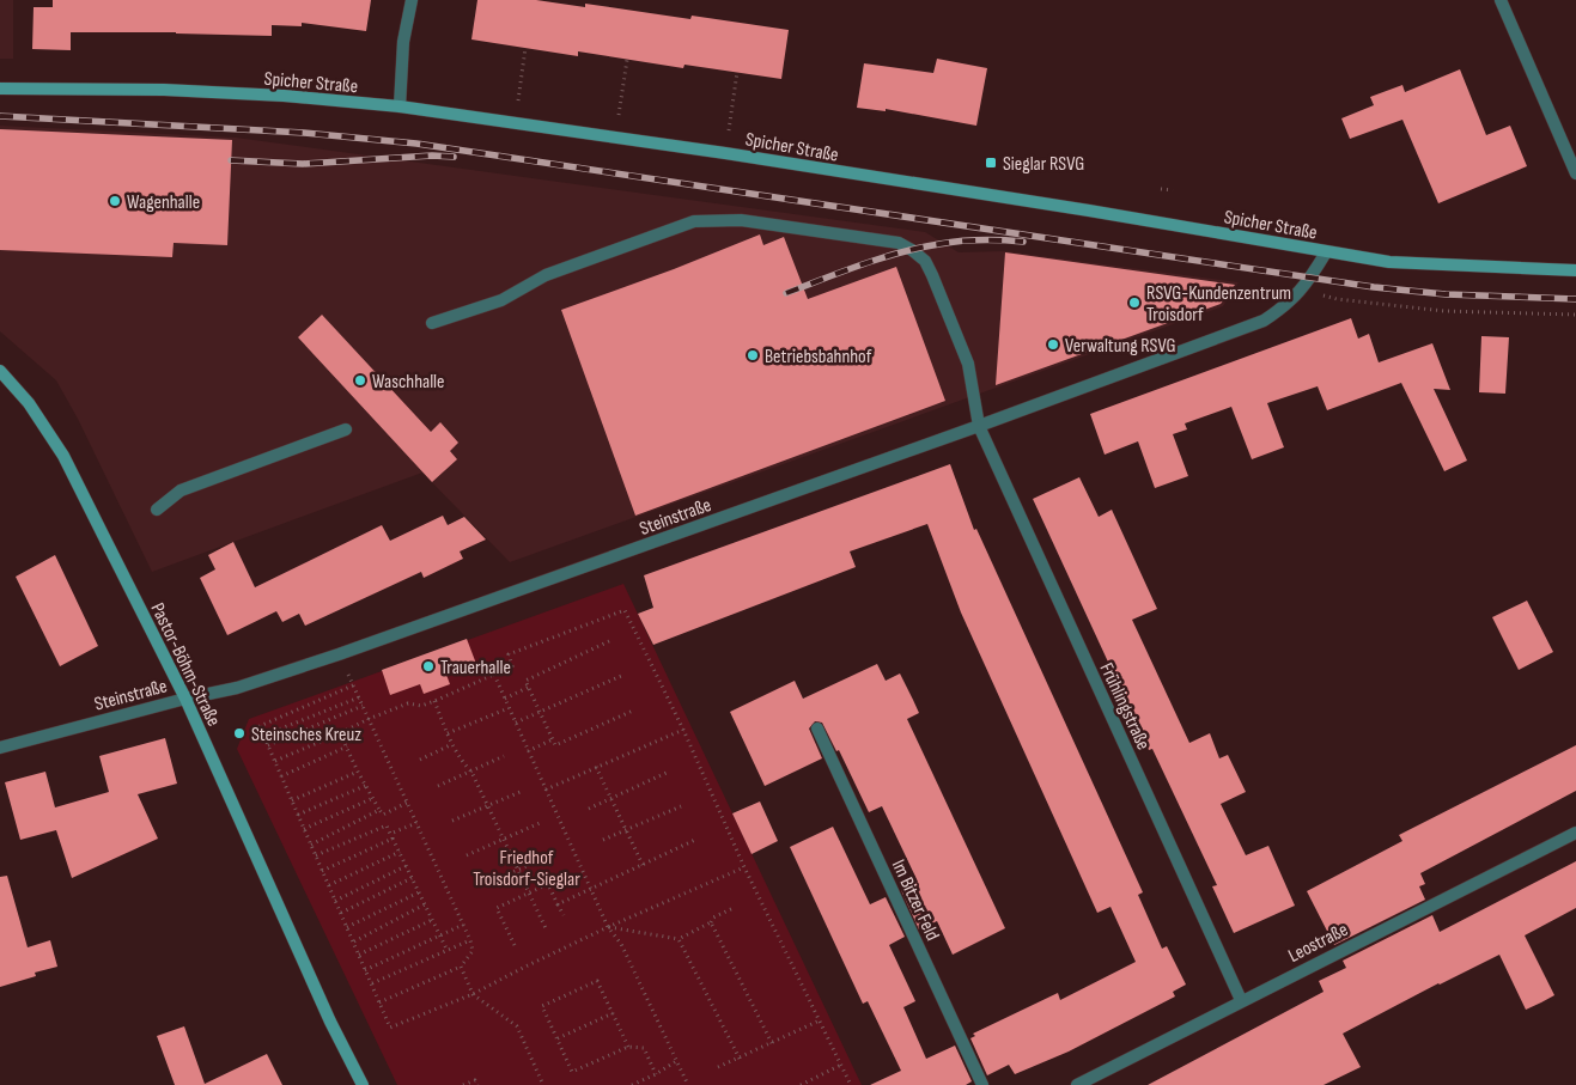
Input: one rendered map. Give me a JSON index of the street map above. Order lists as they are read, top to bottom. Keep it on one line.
{"streets":{"street":["Spicher Straße","Steinstraße","Pastor-Böhm-Straße","Frühlingstraße","Im Bitzer Feld","Leostraße"]},"crossings":[["Spicher Straße","Steinstraße"],["Steinstraße","Pastor-Böhm-Straße"],["Steinstraße","Frühlingstraße"],["Frühlingstraße","Leostraße"]],"parks":["Friedhof Troisdorf-Sieglar"],"places":{"transit":["Sieglar RSVG"],"other":["Wagenhalle","RSVG-Kundenzentrum Troisdorf","Verwaltung RSVG","Betriebsbahnhof","Waschhalle","Trauerhalle","Steinsches Kreuz"]}}
